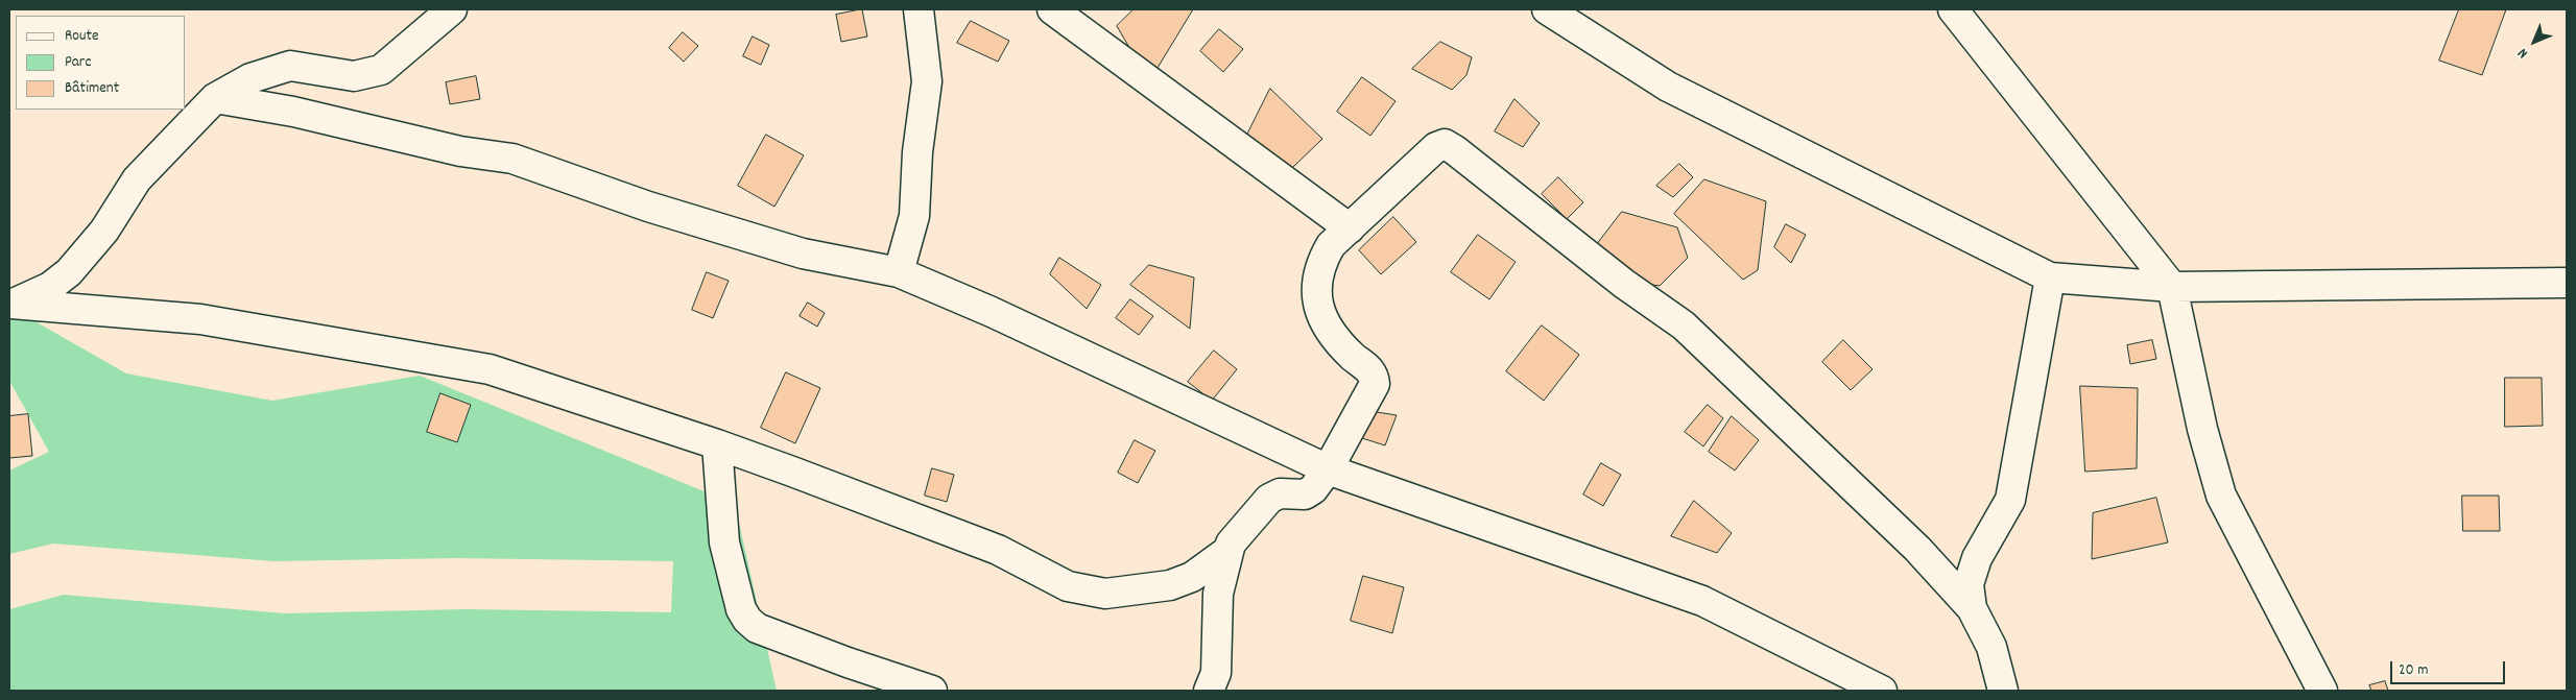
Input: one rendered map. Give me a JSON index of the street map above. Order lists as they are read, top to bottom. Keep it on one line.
{"legend":["Route","Parc","Bâtiment"],"scale_bar":"20 m","north":"bottom left"}
